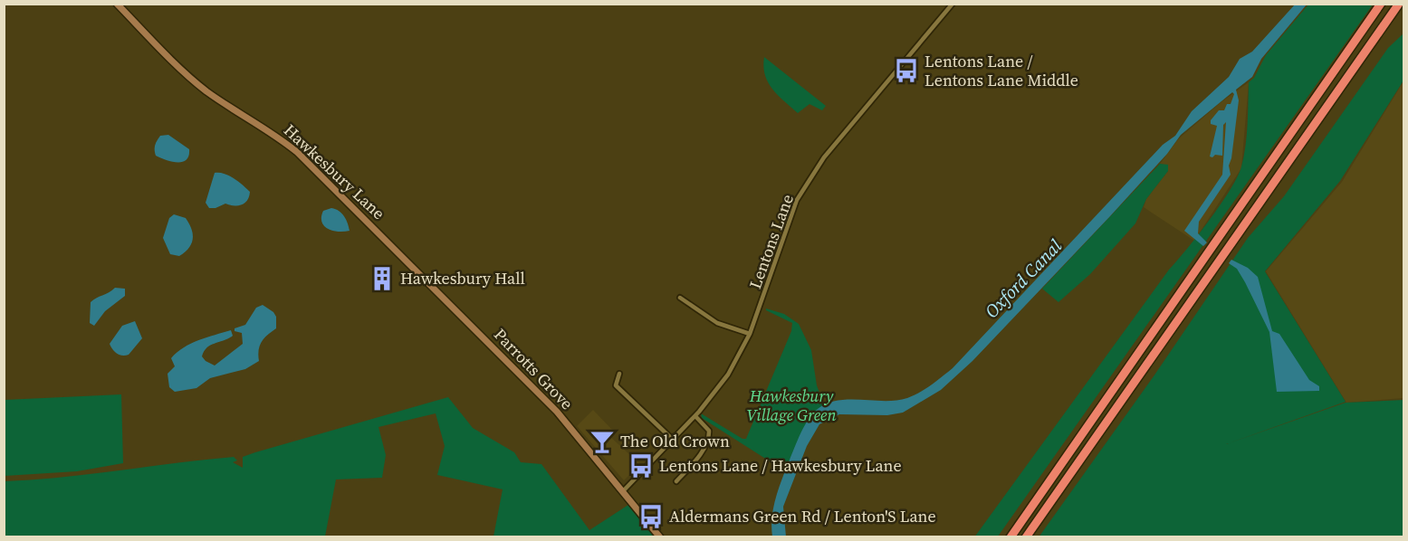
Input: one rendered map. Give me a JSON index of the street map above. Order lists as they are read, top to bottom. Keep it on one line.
{"streets":{"main road":["Hawkesbury Lane","Parrotts Grove"],"street":["Lentons Lane"]},"crossings":[["Hawkesbury Lane","Parrotts Grove"],["Lentons Lane","Parrotts Grove"]],"water":["Oxford Canal"],"parks":["Hawkesbury Village Green"],"places":{"bus stop":["Lentons Lane / Lentons Lane Middle","Lentons Lane / Hawkesbury Lane","Aldermans Green Rd / Lenton'S Lane"],"building":["Hawkesbury Hall"],"bar":["The Old Crown"]}}
